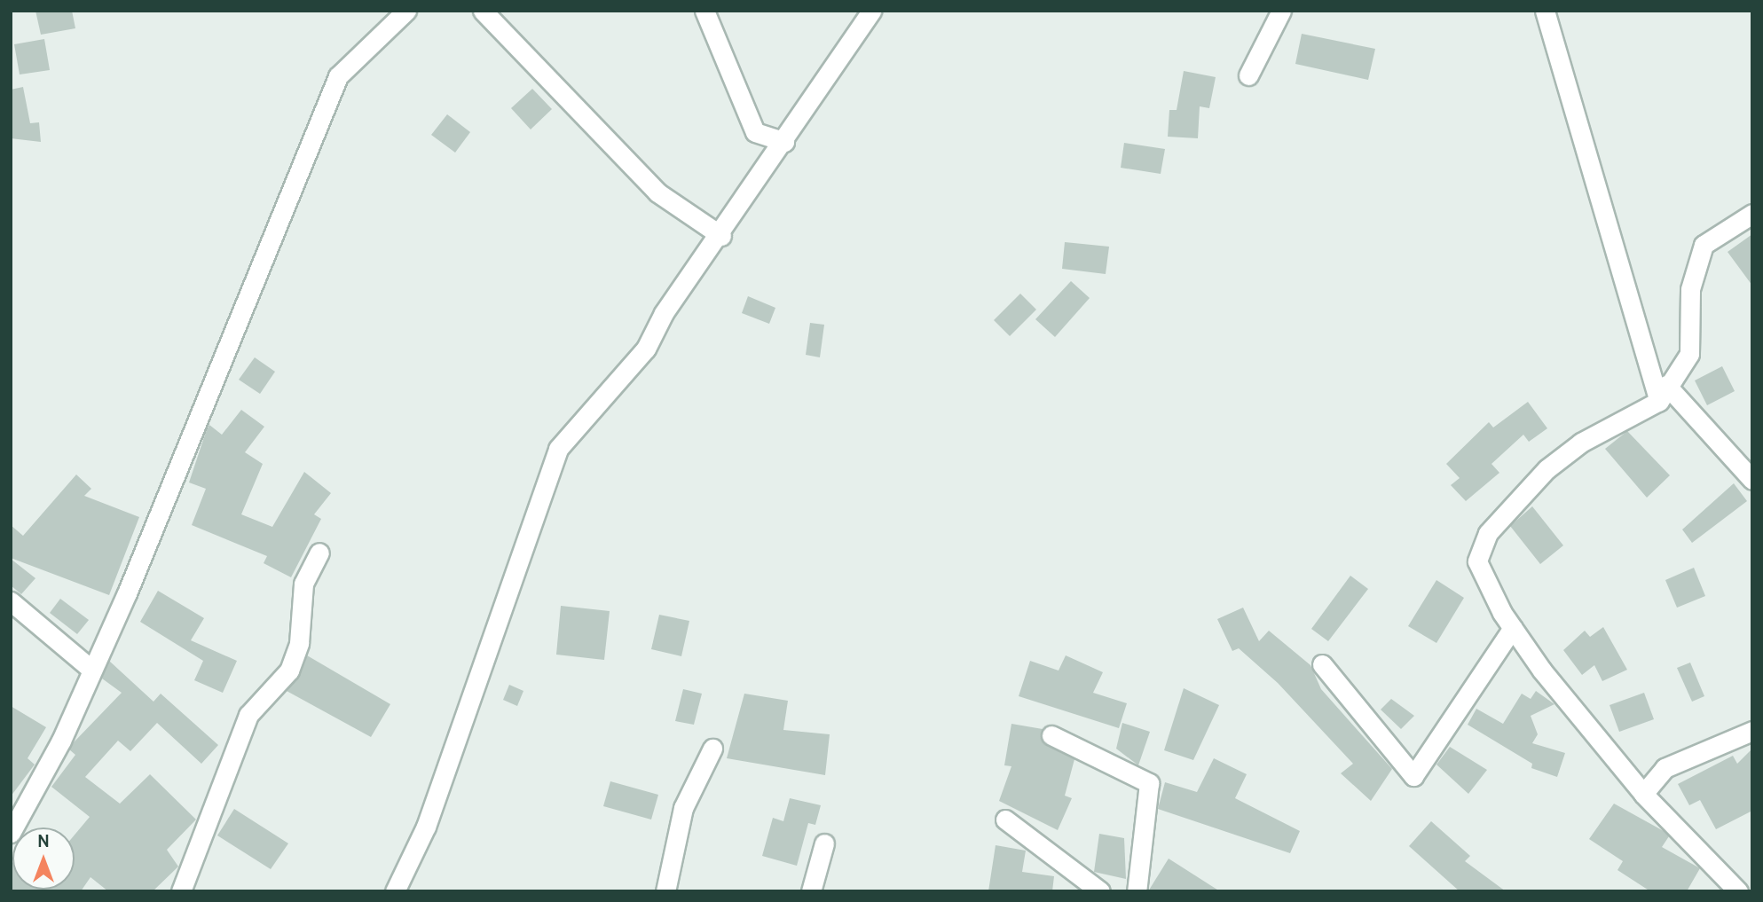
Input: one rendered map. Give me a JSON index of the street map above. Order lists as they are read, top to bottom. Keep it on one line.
{"north":"top"}
